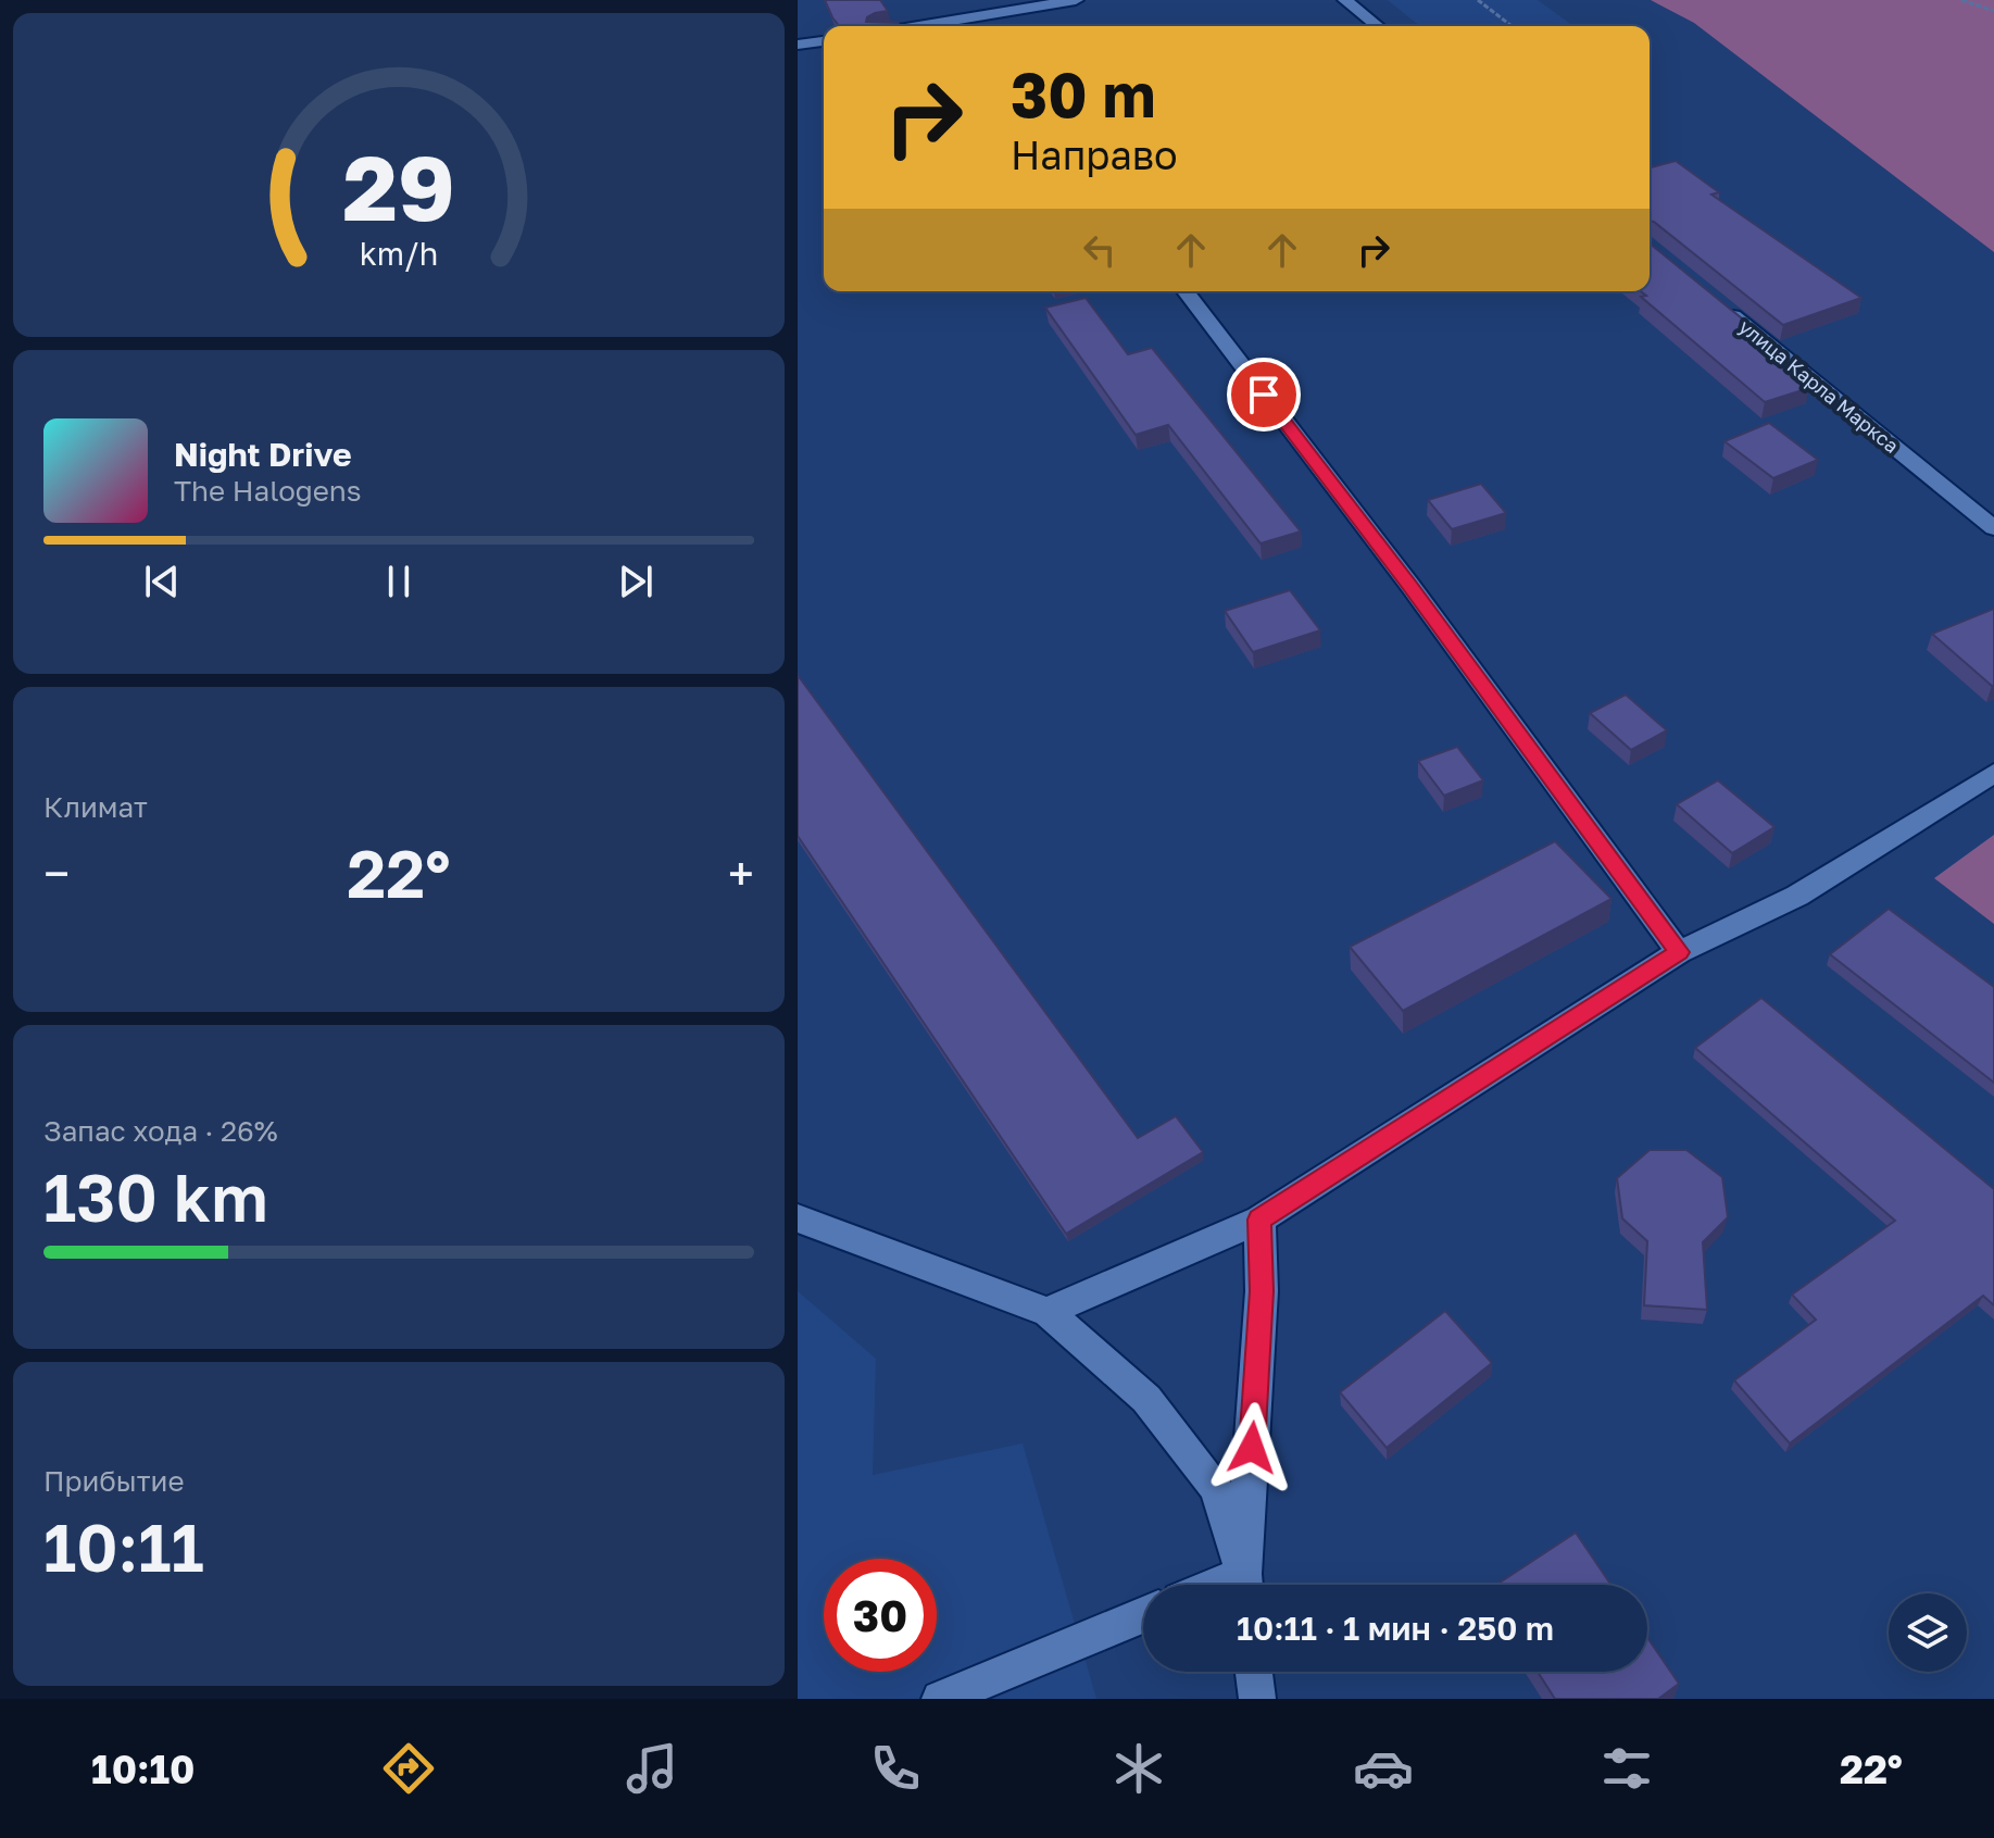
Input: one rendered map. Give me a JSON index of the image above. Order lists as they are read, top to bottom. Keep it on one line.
{"streets":{"street":["улица Карла Маркса"]},"page":{"turn":["30 m","Направо"],"song":["Night Drive","The Halogens"],"tile":["Климат",["Запас хода · 26%","130 km"],["Прибытие","10:11"]],"heat":["−","22°","+"],"limit":"30","trip":"10:11 · 1 мин · 250 m","tabs":["10:10","22°"],"gauge":["29","km/h"]}}
